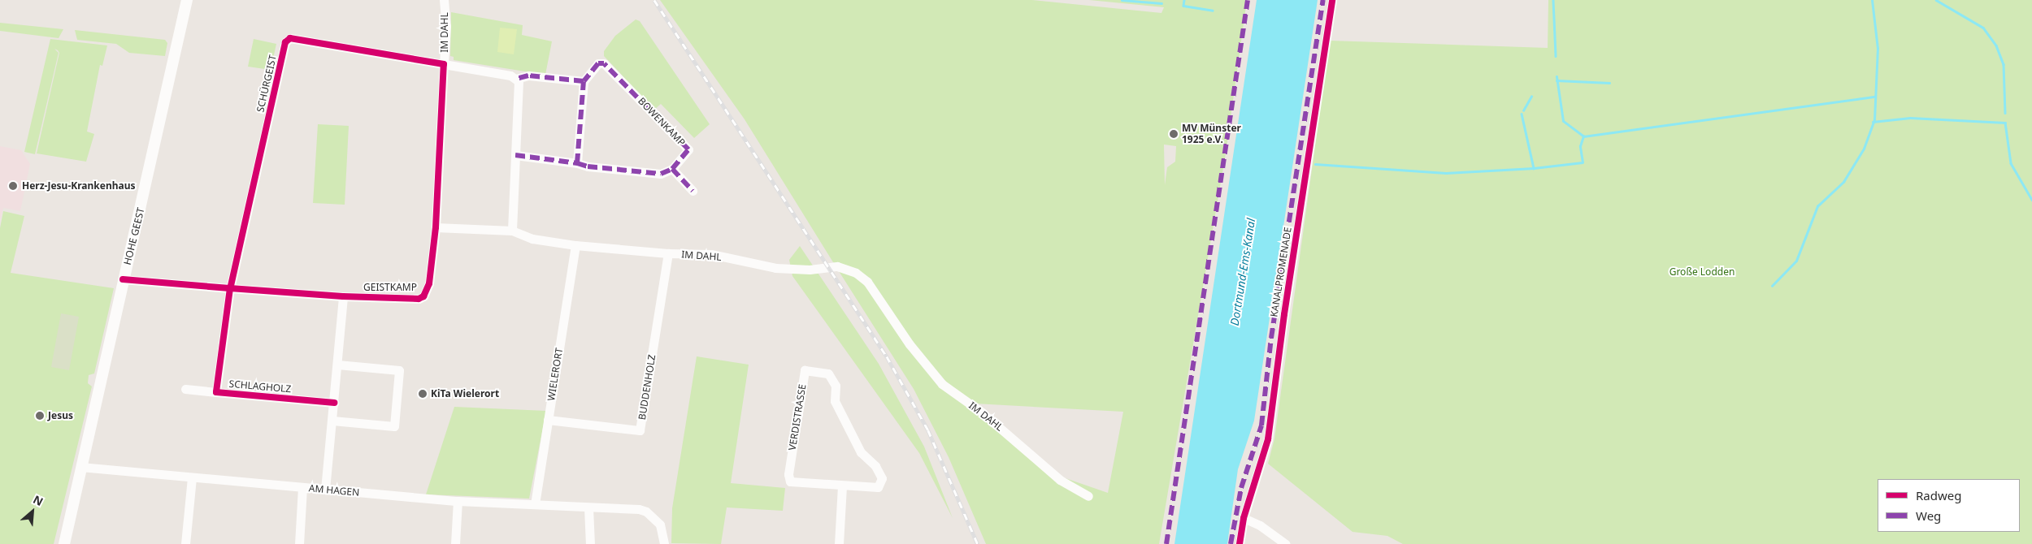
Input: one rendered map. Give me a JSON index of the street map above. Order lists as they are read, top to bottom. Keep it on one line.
{"streets":{"street":["IM DAHL","SCHÜRGEIST","BOWENKAMP","HOHE GEEST","KANALPROMENADE","GEISTKAMP","WIELERORT","SCHLAGHOLZ","BUDDENHOLZ","VERDISTRASSE","AM HAGEN"]},"crossings":[["IM DAHL","SCHÜRGEIST"],["IM DAHL","GEISTKAMP"],["IM DAHL","WIELERORT"],["IM DAHL","BUDDENHOLZ"],["SCHÜRGEIST","GEISTKAMP"],["SCHÜRGEIST","SCHLAGHOLZ"],["HOHE GEEST","GEISTKAMP"],["HOHE GEEST","AM HAGEN"],["GEISTKAMP","SCHLAGHOLZ"],["WIELERORT","BUDDENHOLZ"],["WIELERORT","AM HAGEN"]],"water":["Dortmund-Ems-Kanal"],"parks":["Große Lodden"],"places":["MV Münster 1925 e.V.","Herz-Jesu-Krankenhaus","KiTa Wielerort","Jesus"],"legend":["Radweg","Weg"],"north":"top right"}
